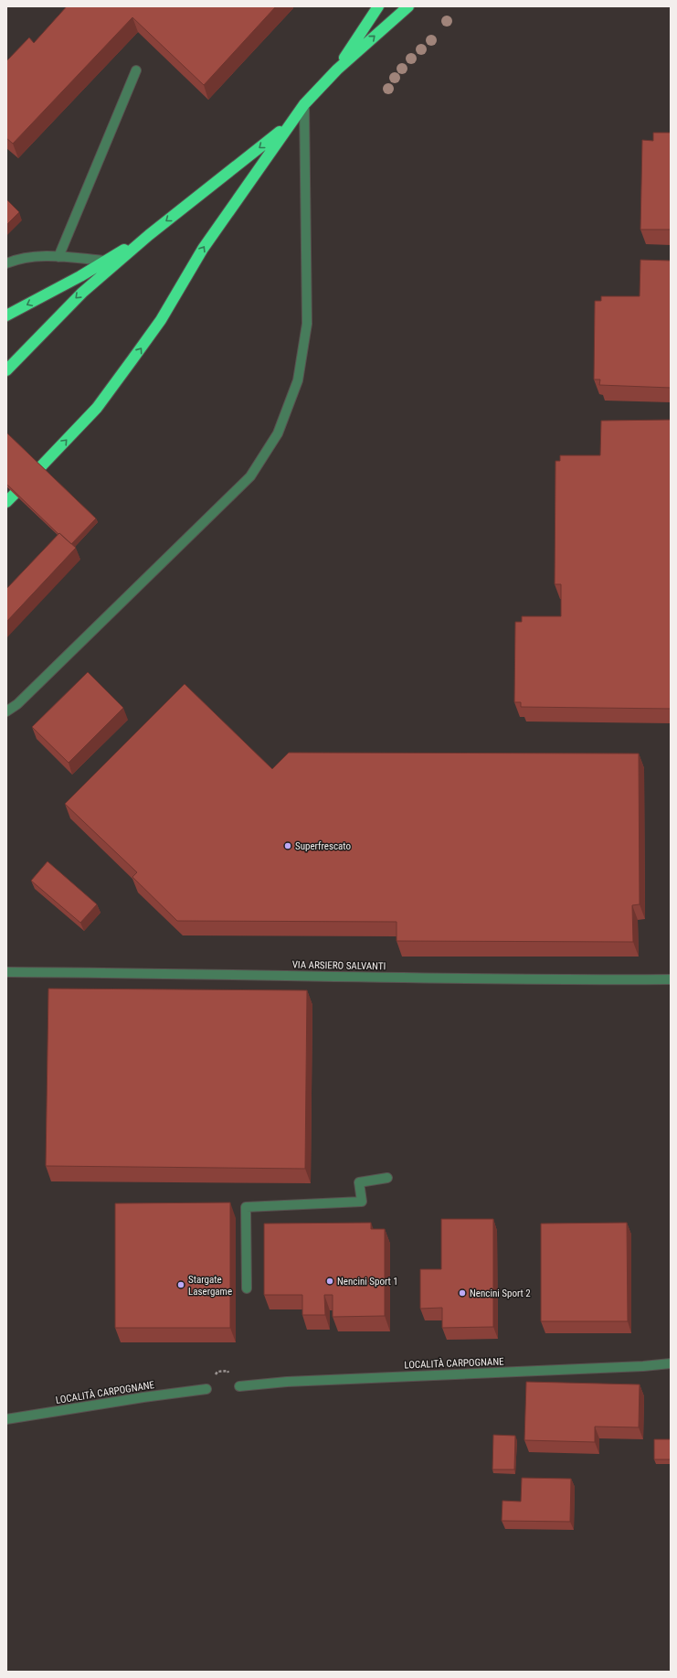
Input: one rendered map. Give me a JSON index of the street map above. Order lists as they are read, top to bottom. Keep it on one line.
{"streets":{"street":["VIA ARSIERO SALVANTI","LOCALITÀ CARPOGNANE"]},"places":["Superfrescato","Nencini Sport 1","Stargate Lasergame","Nencini Sport 2"]}
